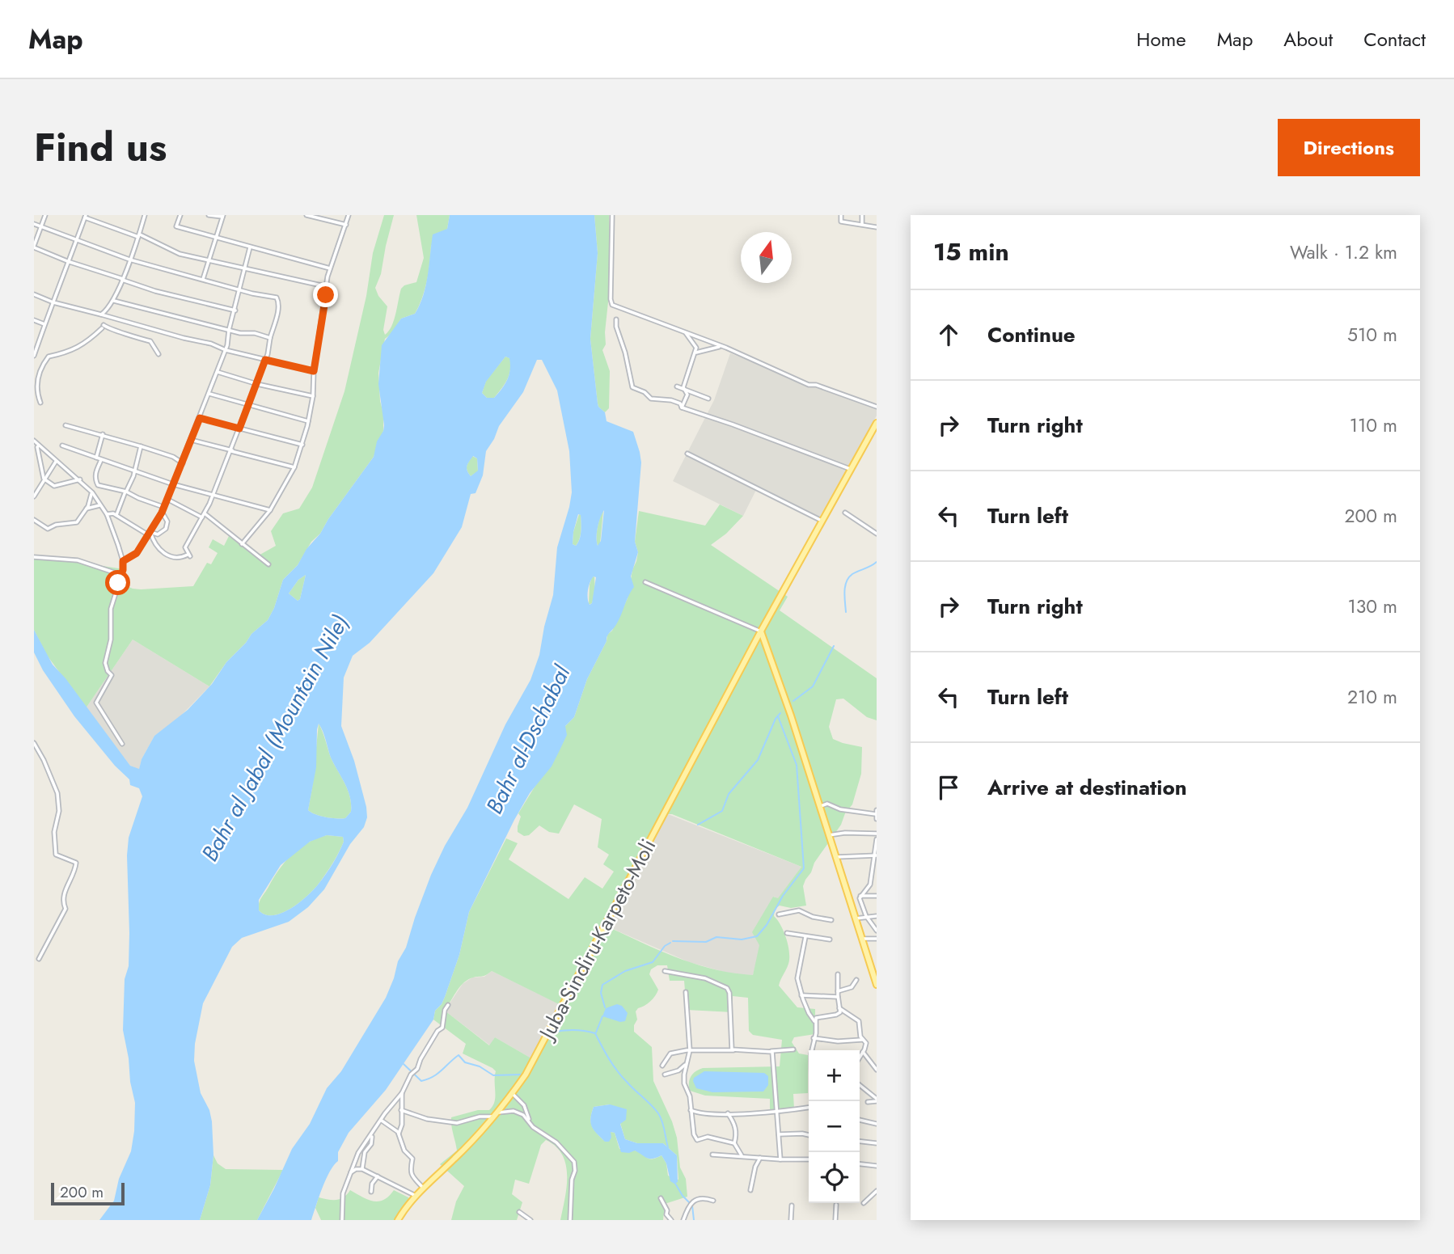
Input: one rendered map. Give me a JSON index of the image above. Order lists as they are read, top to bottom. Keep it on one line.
{"streets":{"main road":["Juba-Sindiru-Karpeto-Moli"]},"water":["Bahr al Jabal (Mountain Nile)","Bahr al-Dschabal"],"scale_bar":"200 m","north":"top","page":{"header":"Map","nav":["Home","Map","About","Contact"],"title":"Find us","buttons":"Directions","heading":["15 min","Walk · 1.2 km"],"list":[["Continue","510 m"],["Turn right","110 m"],["Turn left","200 m"],["Turn right","130 m"],["Turn left","210 m"],"Arrive at destination"],"map_buttons":["+","−"],"scale":"200 m"}}
